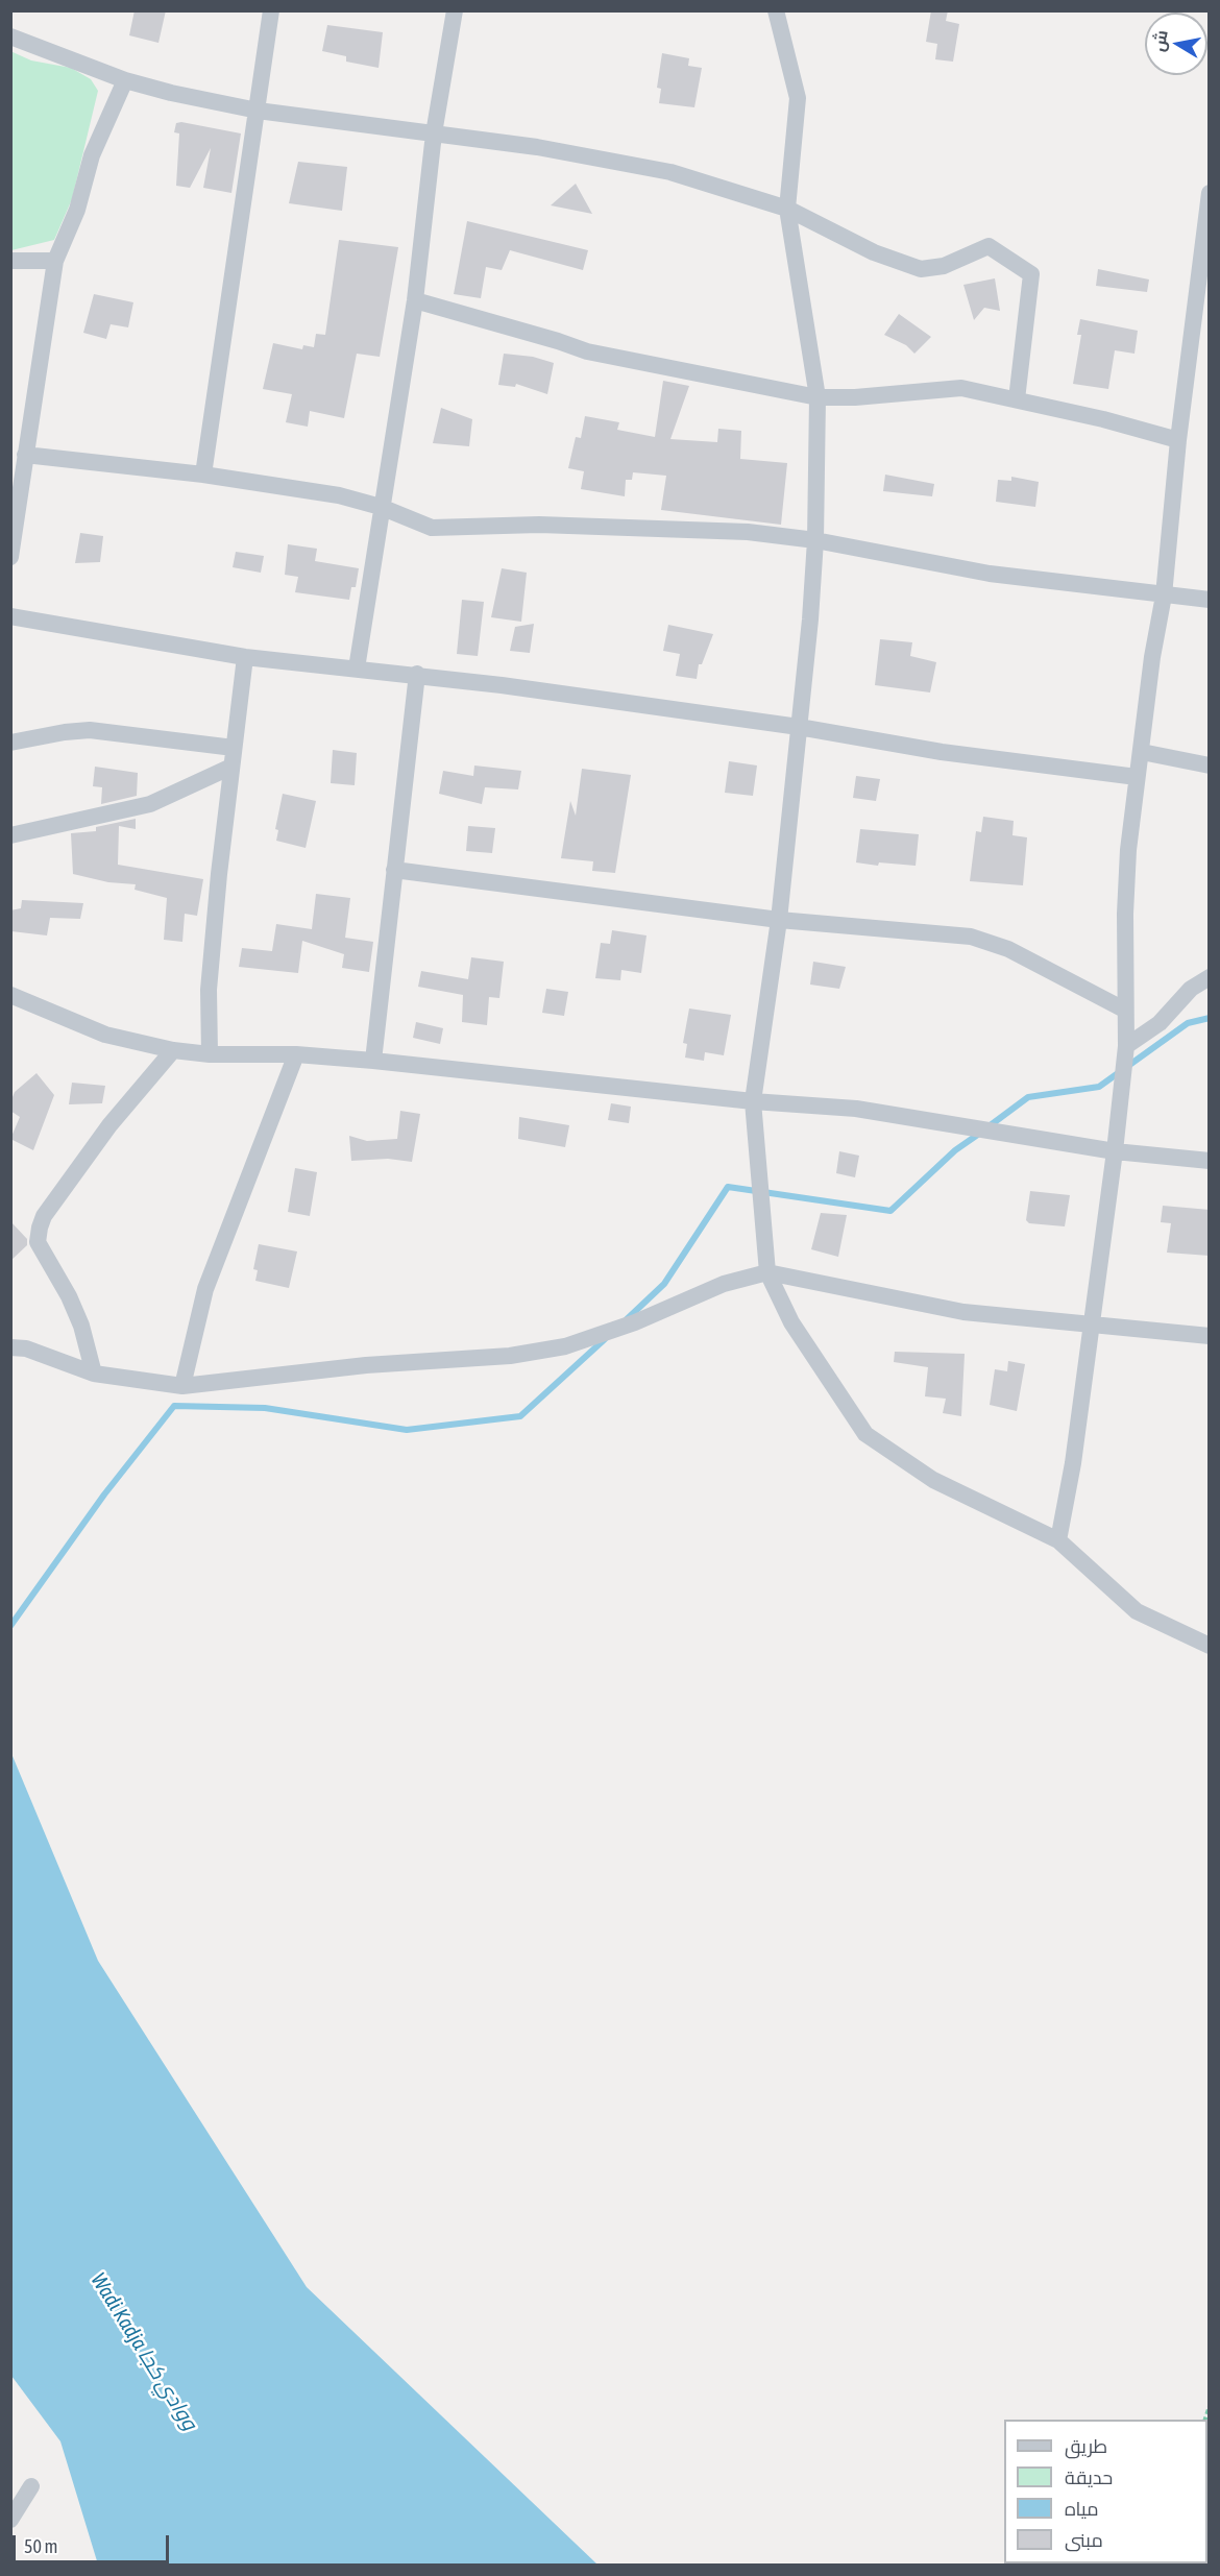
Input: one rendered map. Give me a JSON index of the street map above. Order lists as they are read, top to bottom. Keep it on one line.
{"water":["Wadi Kadja ووادي كجا"],"legend":["طريق","حديقة","مياه","مبنى"],"scale_bar":"50 m","north":"left"}
